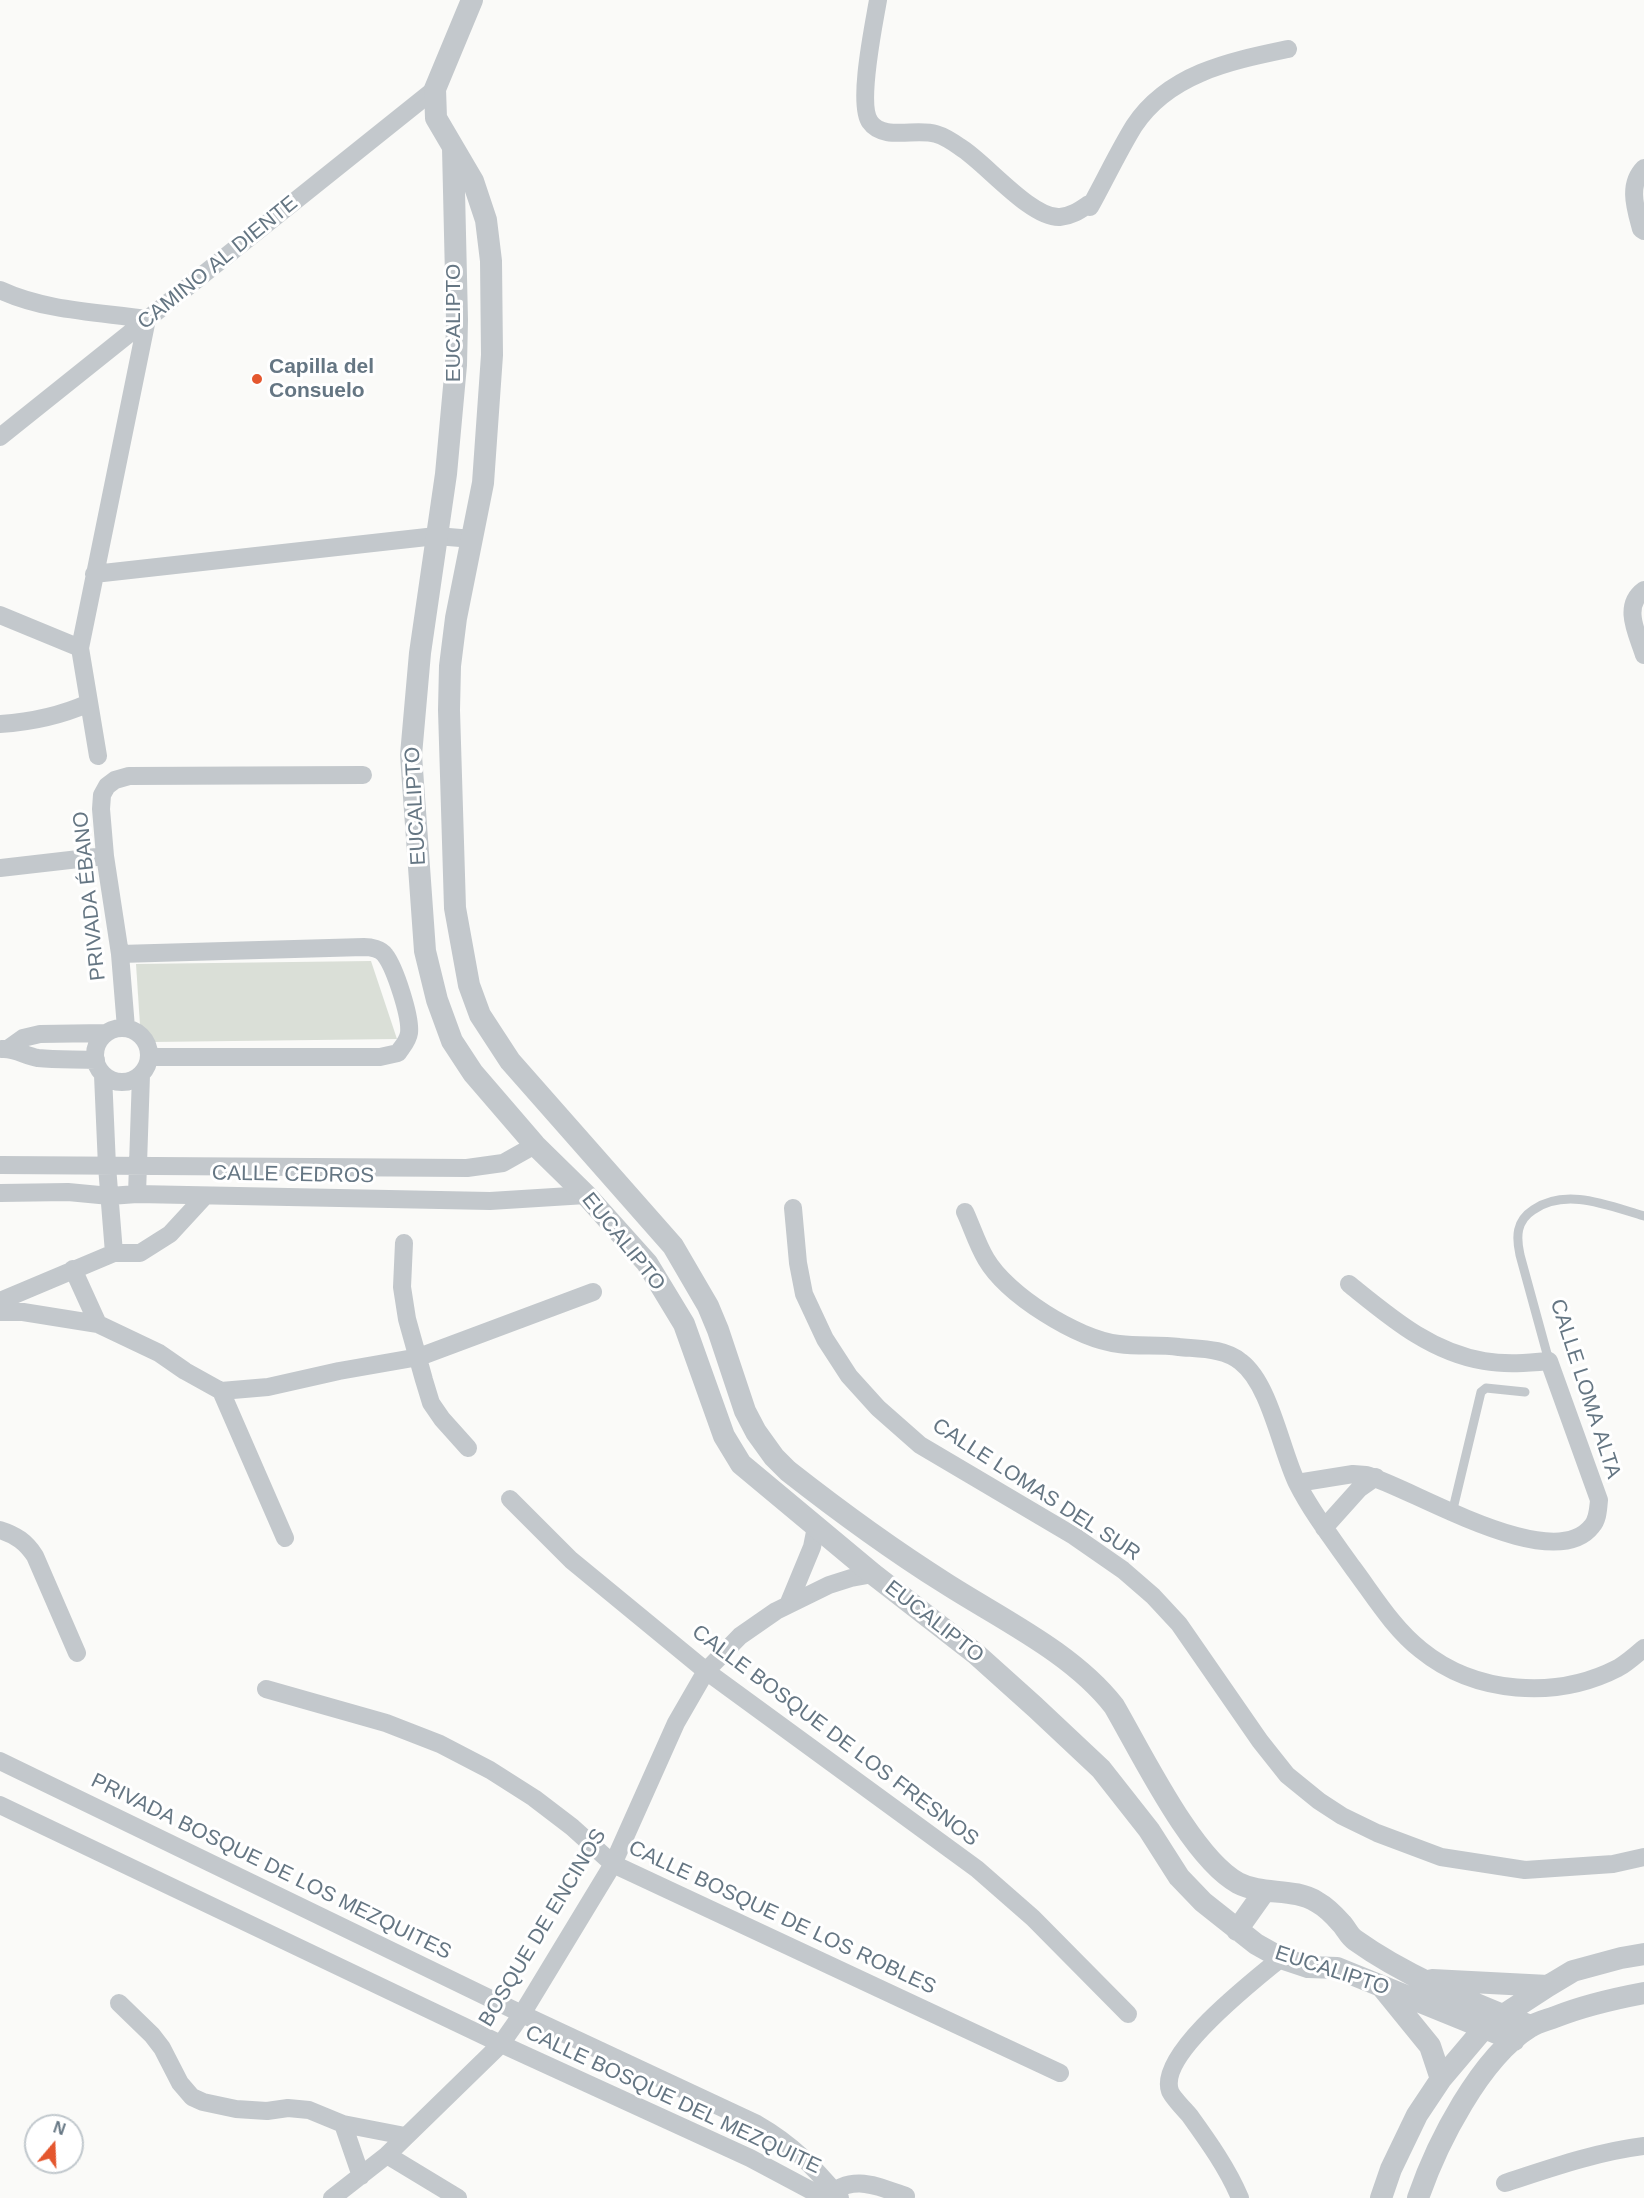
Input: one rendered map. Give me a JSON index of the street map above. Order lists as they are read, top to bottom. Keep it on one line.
{"streets":{"street":["CAMINO AL DIENTE","EUCALIPTO","PRIVADA ÉBANO","CALLE CEDROS","CALLE LOMA ALTA","CALLE LOMAS DEL SUR","CALLE BOSQUE DE LOS FRESNOS","PRIVADA BOSQUE DE LOS MEZQUITES","CALLE BOSQUE DE LOS ROBLES","BOSQUE DE ENCINOS","CALLE BOSQUE DEL MEZQUITE"]},"crossings":[["CAMINO AL DIENTE","EUCALIPTO"],["EUCALIPTO","CALLE CEDROS"],["EUCALIPTO","BOSQUE DE ENCINOS"],["CALLE BOSQUE DE LOS FRESNOS","BOSQUE DE ENCINOS"],["PRIVADA BOSQUE DE LOS MEZQUITES","BOSQUE DE ENCINOS"],["PRIVADA BOSQUE DE LOS MEZQUITES","CALLE BOSQUE DEL MEZQUITE"],["CALLE BOSQUE DE LOS ROBLES","BOSQUE DE ENCINOS"],["BOSQUE DE ENCINOS","CALLE BOSQUE DEL MEZQUITE"]],"places":["Capilla del Consuelo"],"north":"top"}
